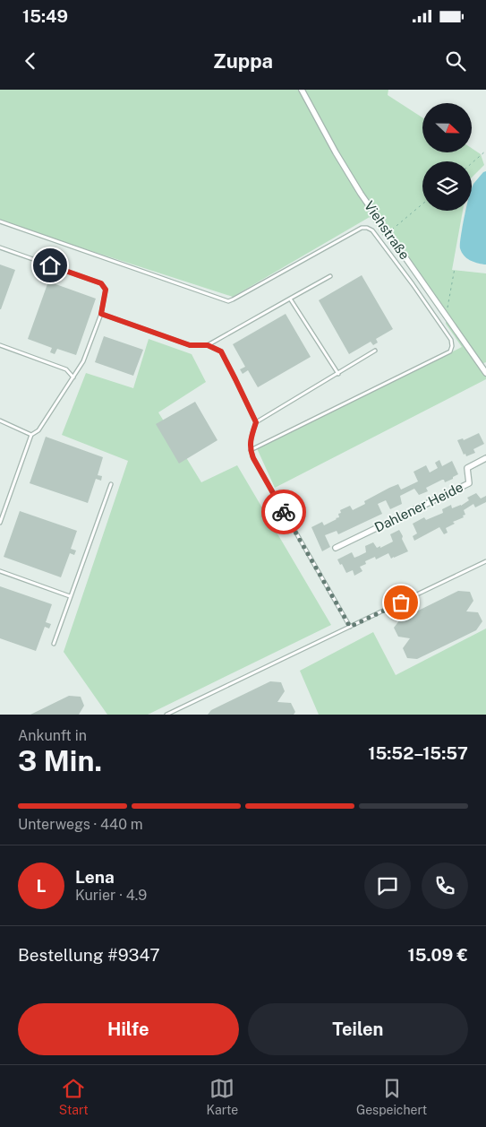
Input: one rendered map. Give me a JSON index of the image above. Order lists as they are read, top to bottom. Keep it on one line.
{"streets":{"street":["Viehstraße","Dahlener Heide"]},"north":"right","page":{"status":"15:49","header":"Zuppa","heading":["3 Min.","Ankunft in","15:52–15:57"],"panel":["Lena","Kurier · 4.9","Bestellung #9347","15.09 €"],"bar":"Unterwegs · 440 m","round":"L","buttons":["Hilfe","Teilen"],"tabs":["Start","Karte","Gespeichert"]}}
